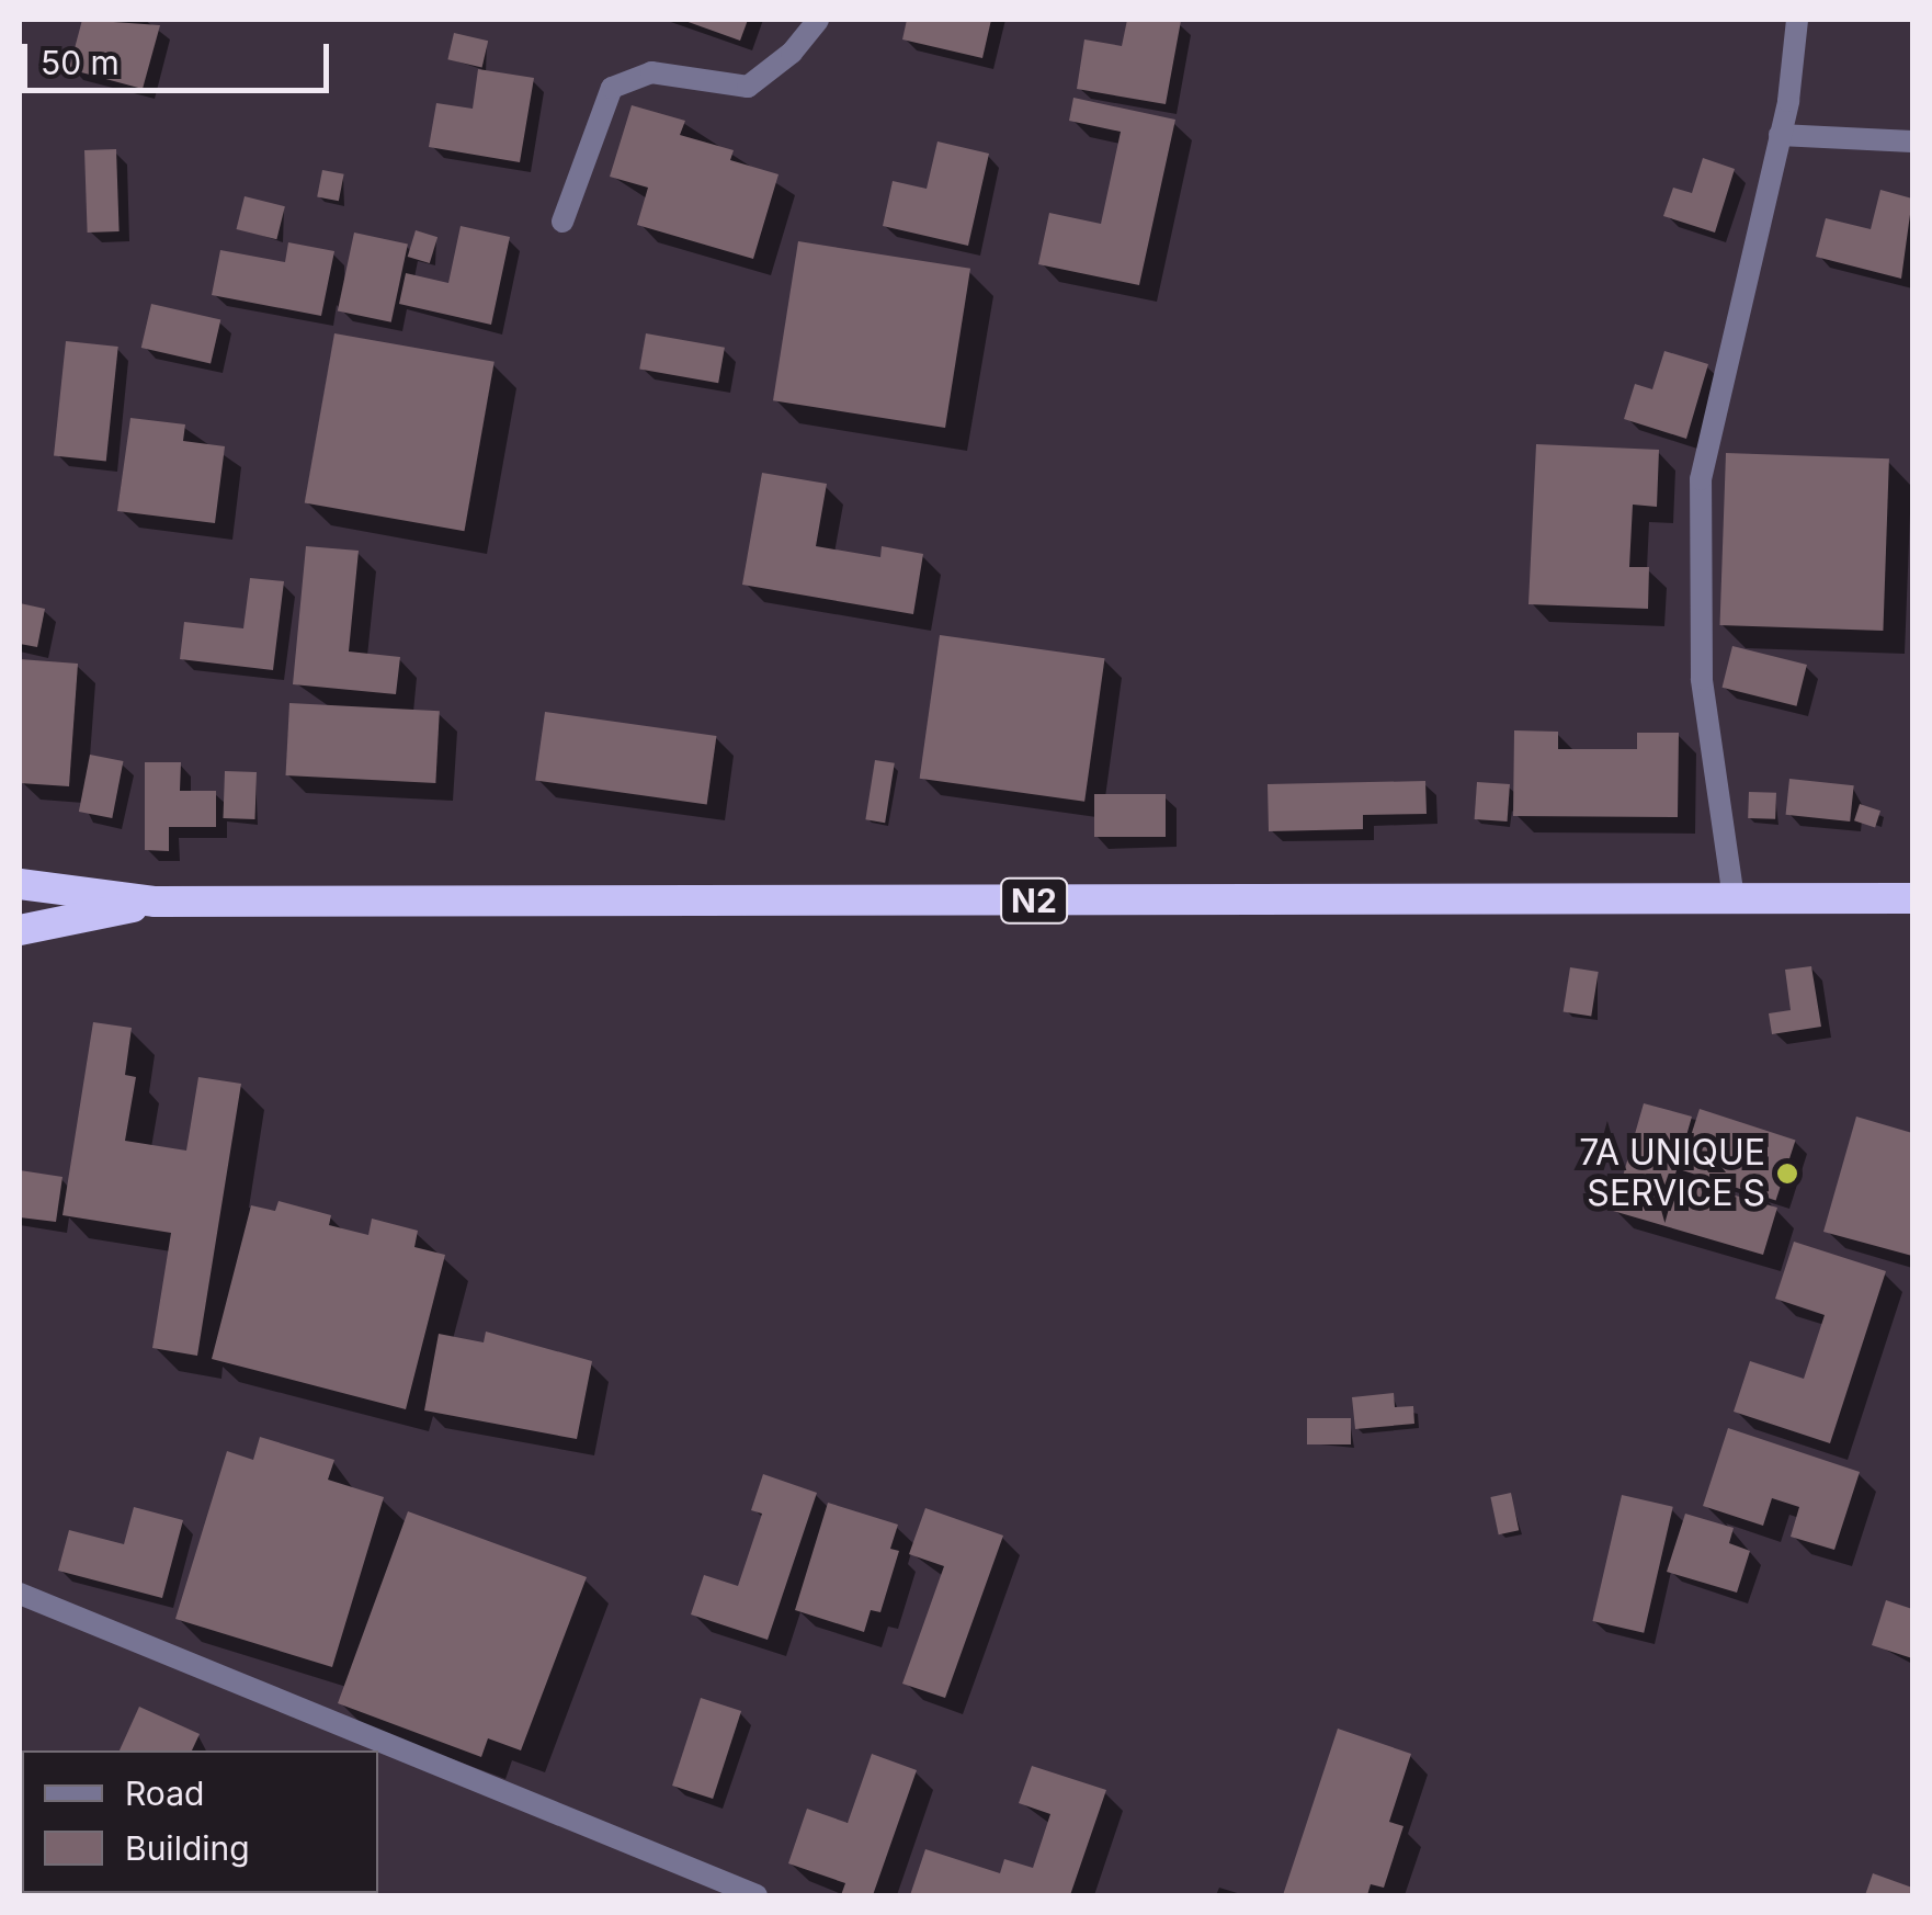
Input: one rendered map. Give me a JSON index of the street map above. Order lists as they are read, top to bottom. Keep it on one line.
{"streets":{"highway":["N2"]},"places":["7A UNIQUE SERVICE S"],"legend":["Road","Building"],"scale_bar":"50 m"}
